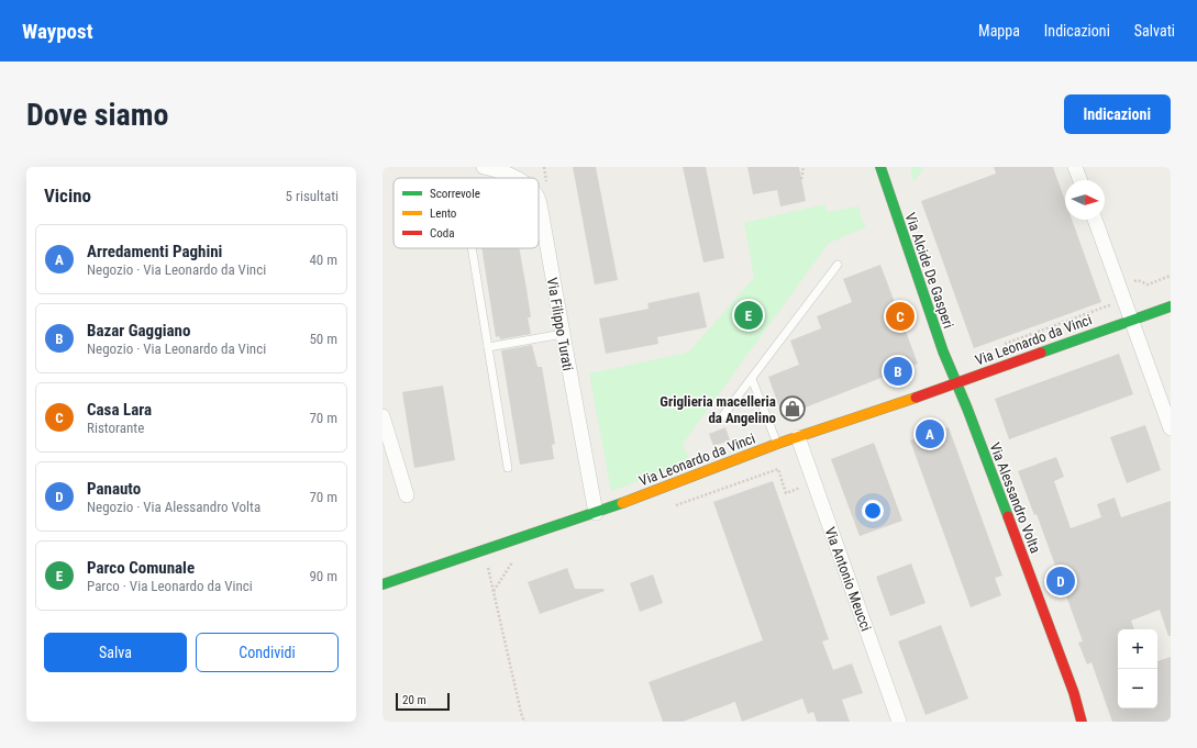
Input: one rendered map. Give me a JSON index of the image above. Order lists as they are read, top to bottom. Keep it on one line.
{"streets":{"main road":["Via Alcide De Gasperi","Via Leonardo da Vinci","Via Alessandro Volta"],"street":["Via Filippo Turati","Via Antonio Meucci"]},"crossings":[["Via Alcide De Gasperi","Via Leonardo da Vinci"],["Via Alcide De Gasperi","Via Alessandro Volta"],["Via Filippo Turati","Via Leonardo da Vinci"],["Via Leonardo da Vinci","Via Alessandro Volta"],["Via Leonardo da Vinci","Via Antonio Meucci"]],"places":{"shop":["Griglieria macelleria da Angelino"]},"legend":["Scorrevole","Lento","Coda"],"scale_bar":"20 m","north":"right","page":{"header":"Waypost","nav":["Mappa","Indicazioni","Salvati"],"buttons":["Indicazioni",["Salva","Condividi"]],"title":"Dove siamo","heading":["Vicino","5 risultati"],"list":[{"mark":"A","name":"Arredamenti Paghini","note":"Negozio · Via Leonardo da Vinci","value":"40 m"},{"mark":"B","name":"Bazar Gaggiano","note":"Negozio · Via Leonardo da Vinci","value":"50 m"},{"mark":"C","name":"Casa Lara","note":"Ristorante","value":"70 m"},{"mark":"D","name":"Panauto","note":"Negozio · Via Alessandro Volta","value":"70 m"},{"mark":"E","name":"Parco Comunale","note":"Parco · Via Leonardo da Vinci","value":"90 m"}],"pins":["E","C","B","A","D"],"map_buttons":["+","−"],"scale":"20 m"}}
